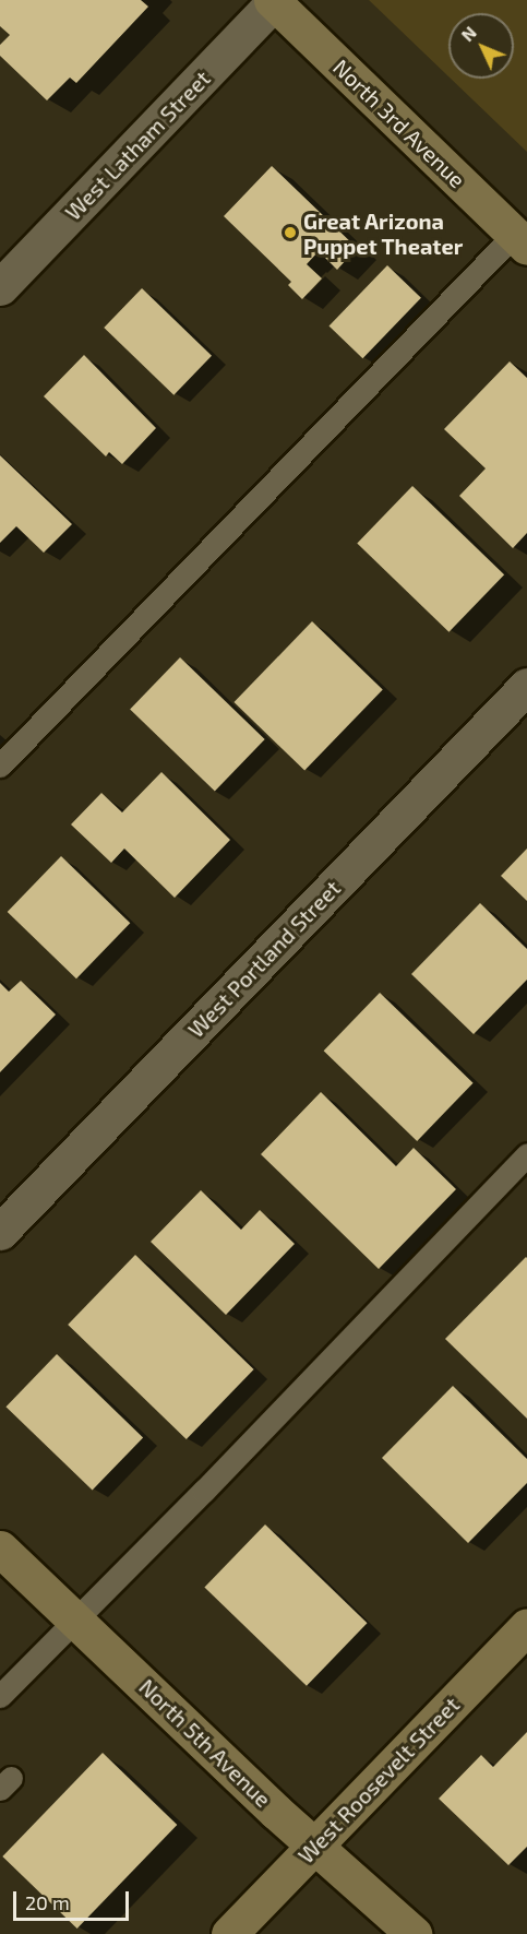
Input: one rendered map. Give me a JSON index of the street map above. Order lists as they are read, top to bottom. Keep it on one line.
{"streets":{"street":["North 3rd Avenue","West Latham Street","West Portland Street","North 5th Avenue","West Roosevelt Street"]},"crossings":[["North 3rd Avenue","West Latham Street"],["North 5th Avenue","West Roosevelt Street"]],"places":["Great Arizona Puppet Theater"],"scale_bar":"20 m","north":"top left"}
